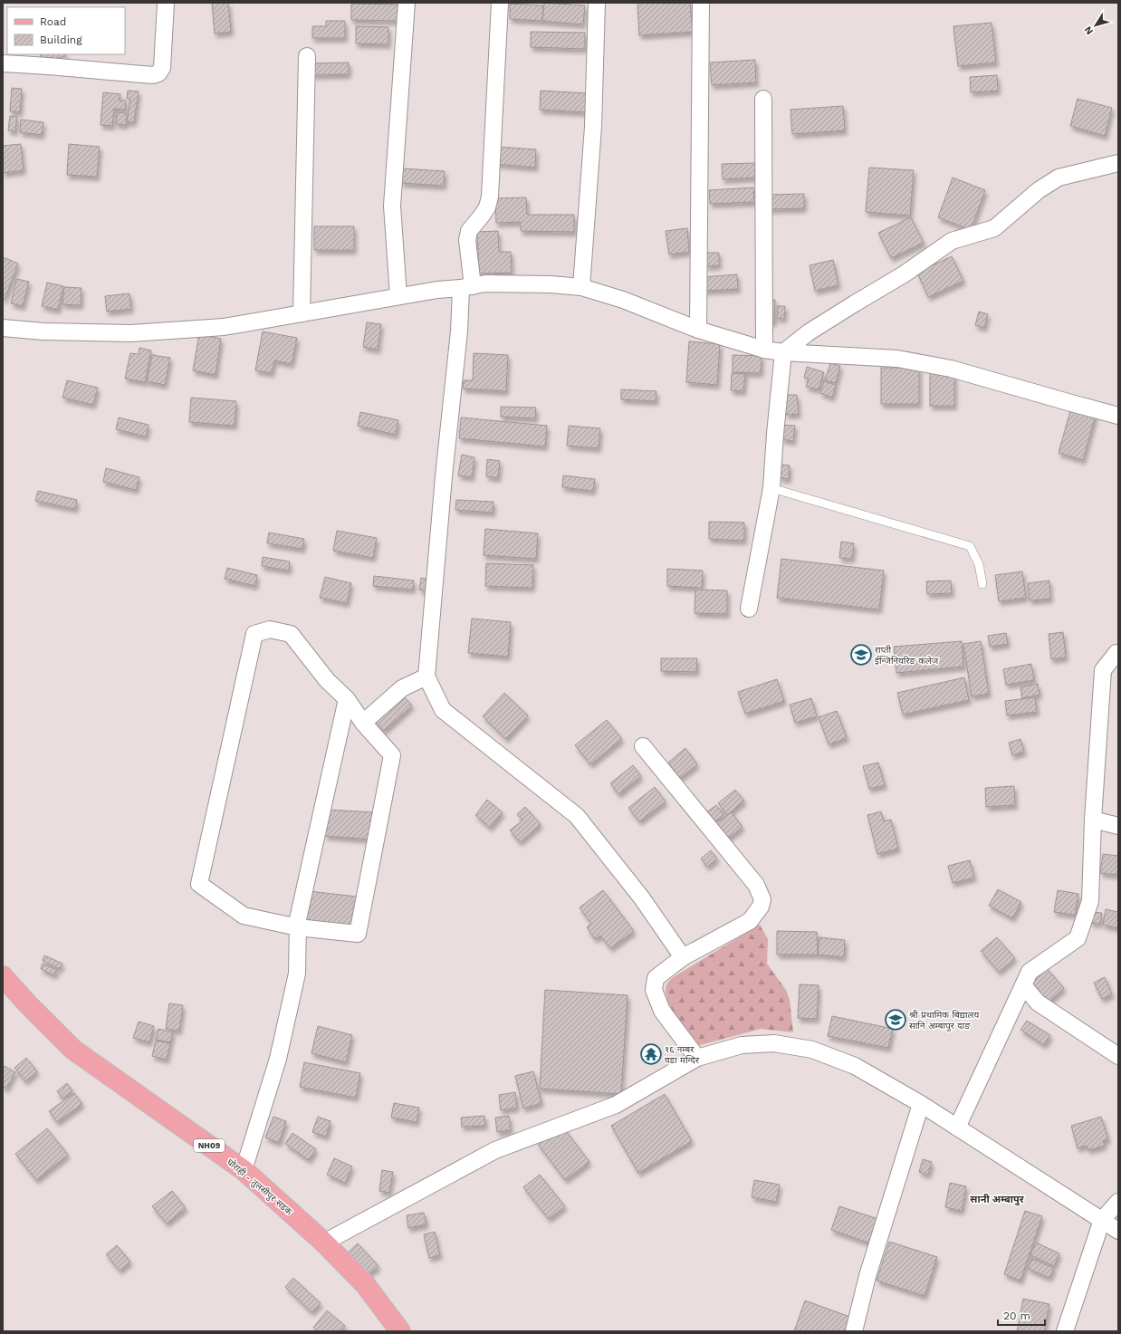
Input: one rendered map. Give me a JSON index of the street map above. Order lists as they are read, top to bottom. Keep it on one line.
{"streets":{"main road":["NH09","घोराही - तुलसीपुर सडक"]},"districts":["सानी अम्बापुर"],"places":{"school or university":["राप्ती ईन्जिनियरिङ कलेज","श्री प्रथामिक बिद्यालय सानि अम्बापुर दाङ"],"temple":["१६ नम्बर वडा मन्दिर"]},"legend":["Road","Building"],"scale_bar":"20 m","north":"bottom left"}
